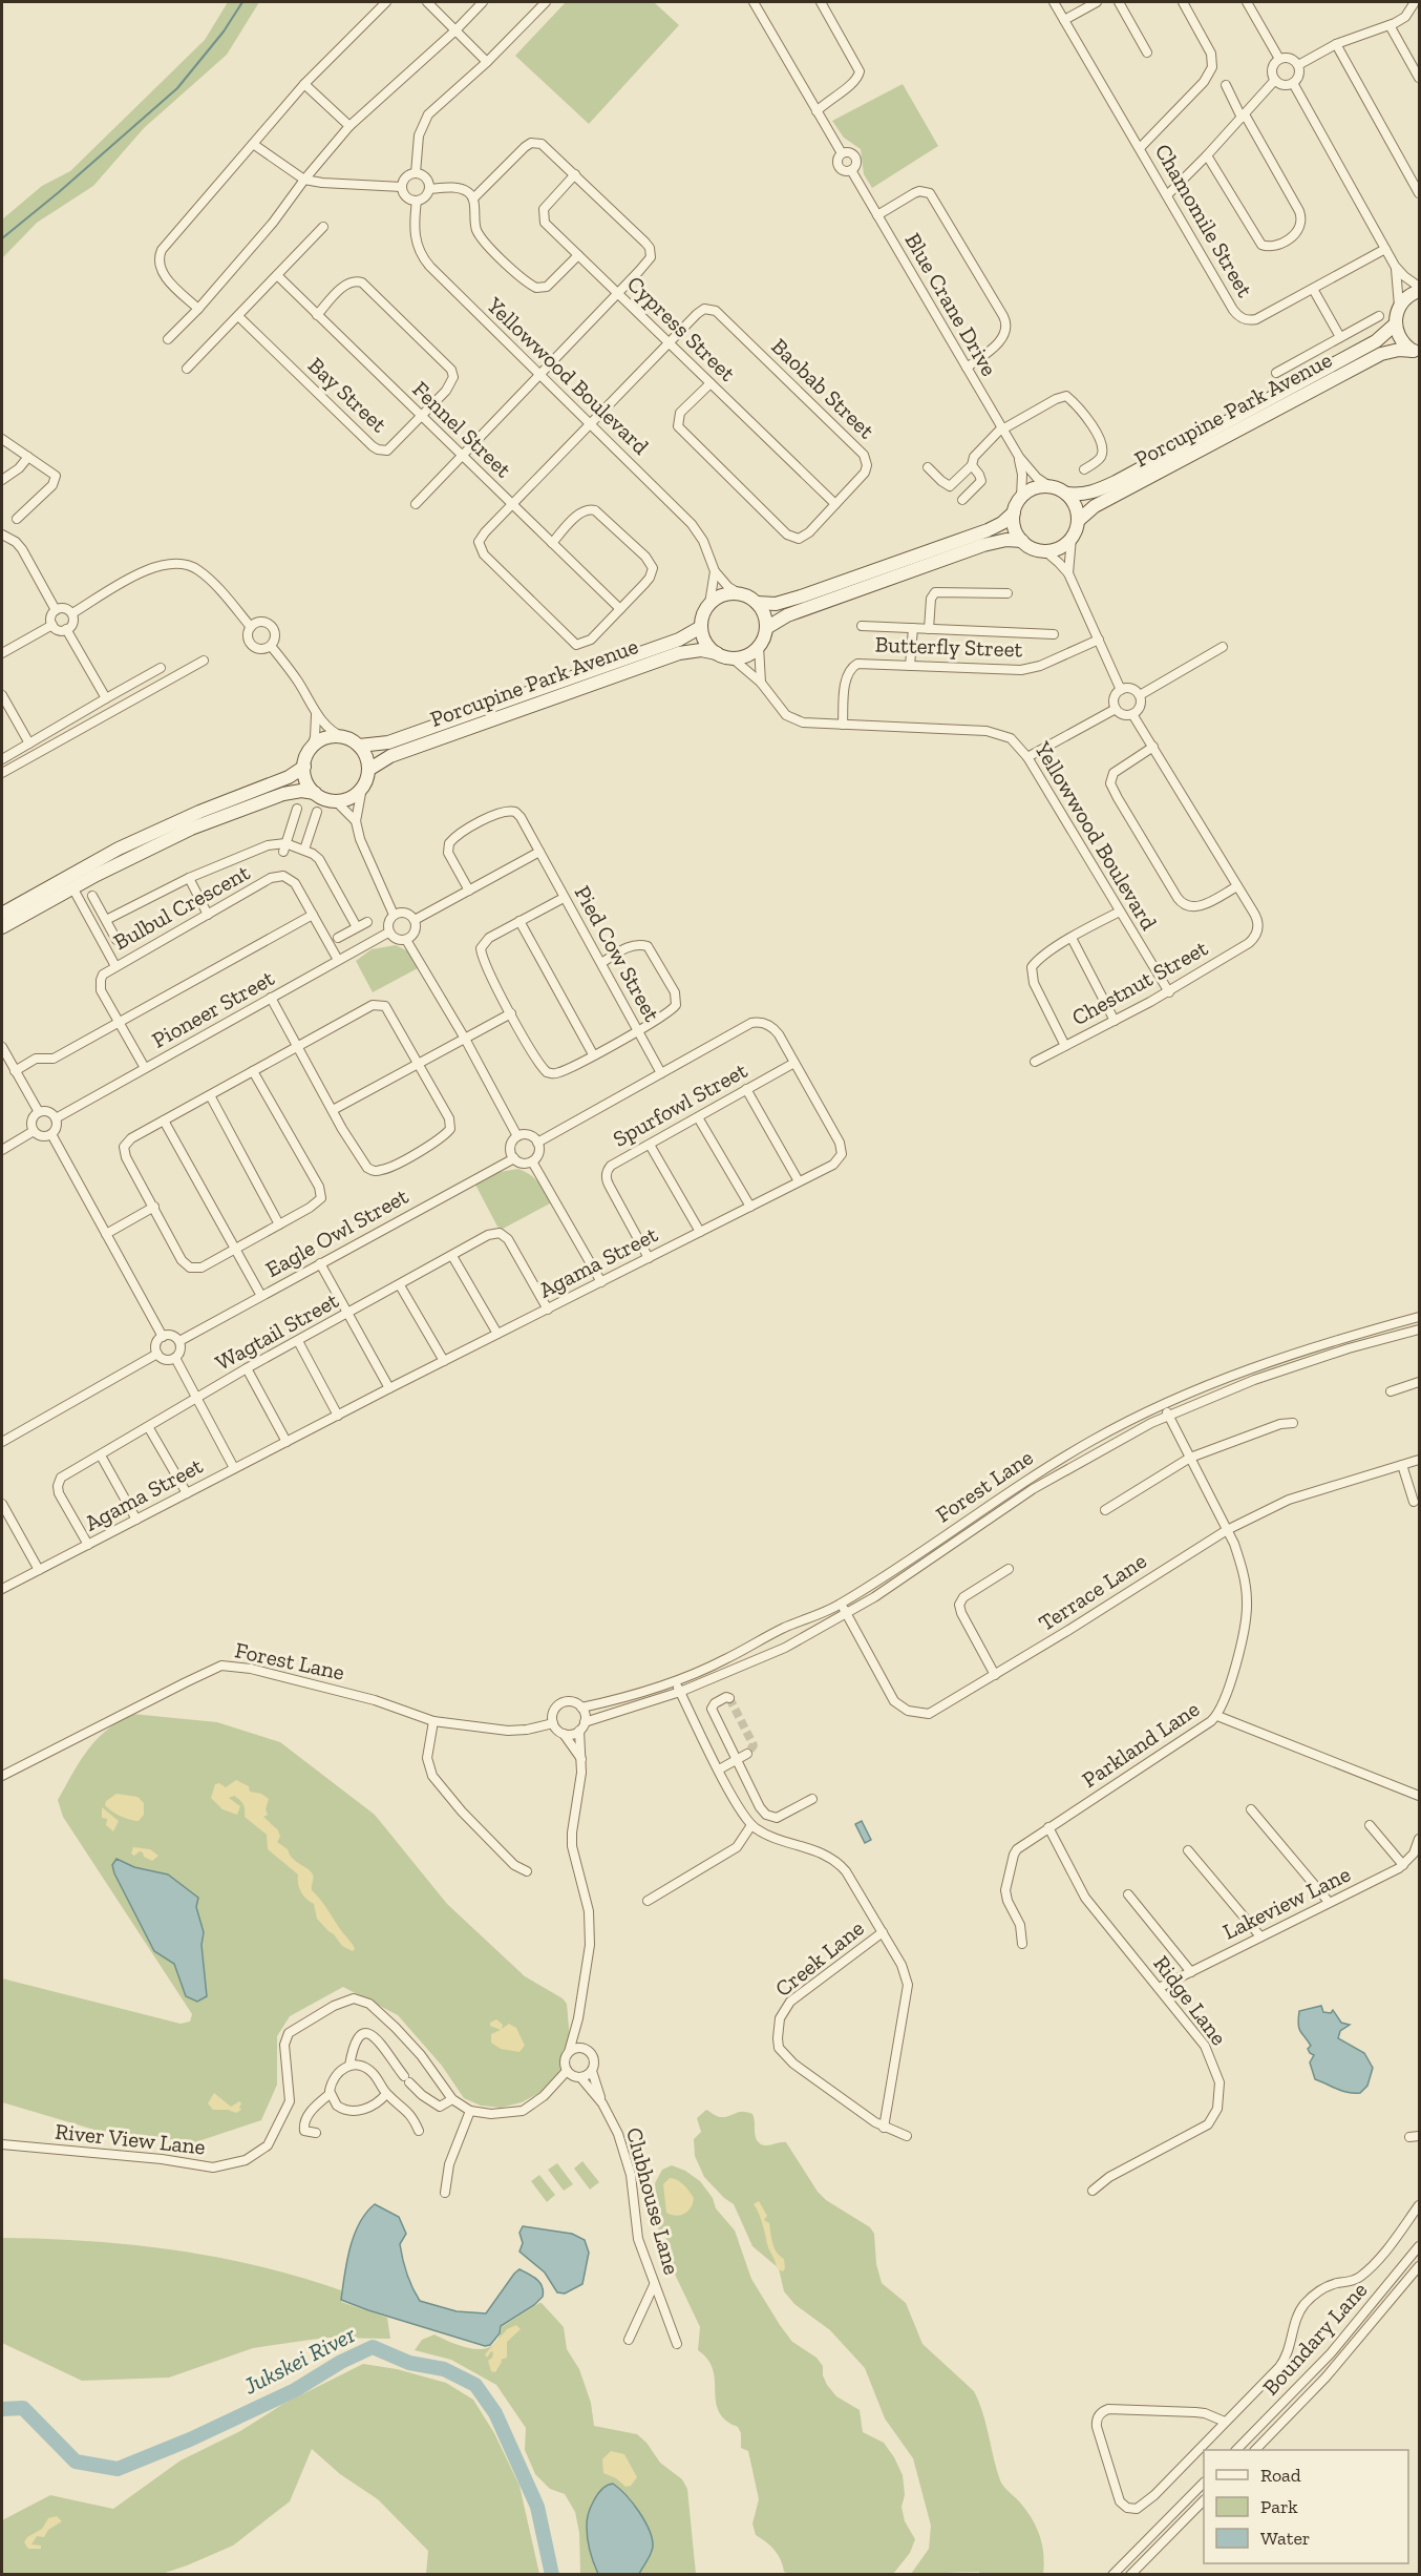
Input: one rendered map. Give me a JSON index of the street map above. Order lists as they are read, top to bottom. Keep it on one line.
{"streets":{"street":["Chamomile Street","Blue Crane Drive","Cypress Street","Yellowwood Boulevard","Baobab Street","Bay Street","Porcupine Park Avenue","Fennel Street","Butterfly Street","Bulbul Crescent","Pied Cow Street","Chestnut Street","Pioneer Street","Spurfowl Street","Eagle Owl Street","Agama Street","Wagtail Street","Forest Lane","Terrace Lane","Parkland Lane","Lakeview Lane","Creek Lane","Ridge Lane","River View Lane","Clubhouse Lane","Boundary Lane"]},"crossings":[["Blue Crane Drive","Porcupine Park Avenue"],["Cypress Street","Baobab Street"],["Yellowwood Boulevard","Porcupine Park Avenue"],["Yellowwood Boulevard","Butterfly Street"],["Yellowwood Boulevard","Chestnut Street"],["Bay Street","Fennel Street"],["Bulbul Crescent","Pioneer Street"],["Pied Cow Street","Agama Street"],["Spurfowl Street","Agama Street"],["Eagle Owl Street","Agama Street"],["Agama Street","Wagtail Street"],["Forest Lane","Terrace Lane"],["Forest Lane","Parkland Lane"],["Terrace Lane","Parkland Lane"],["Parkland Lane","Ridge Lane"],["Lakeview Lane","Ridge Lane"],["River View Lane","Clubhouse Lane"]],"water":["Jukskei River"],"legend":["Road","Park","Water"]}
